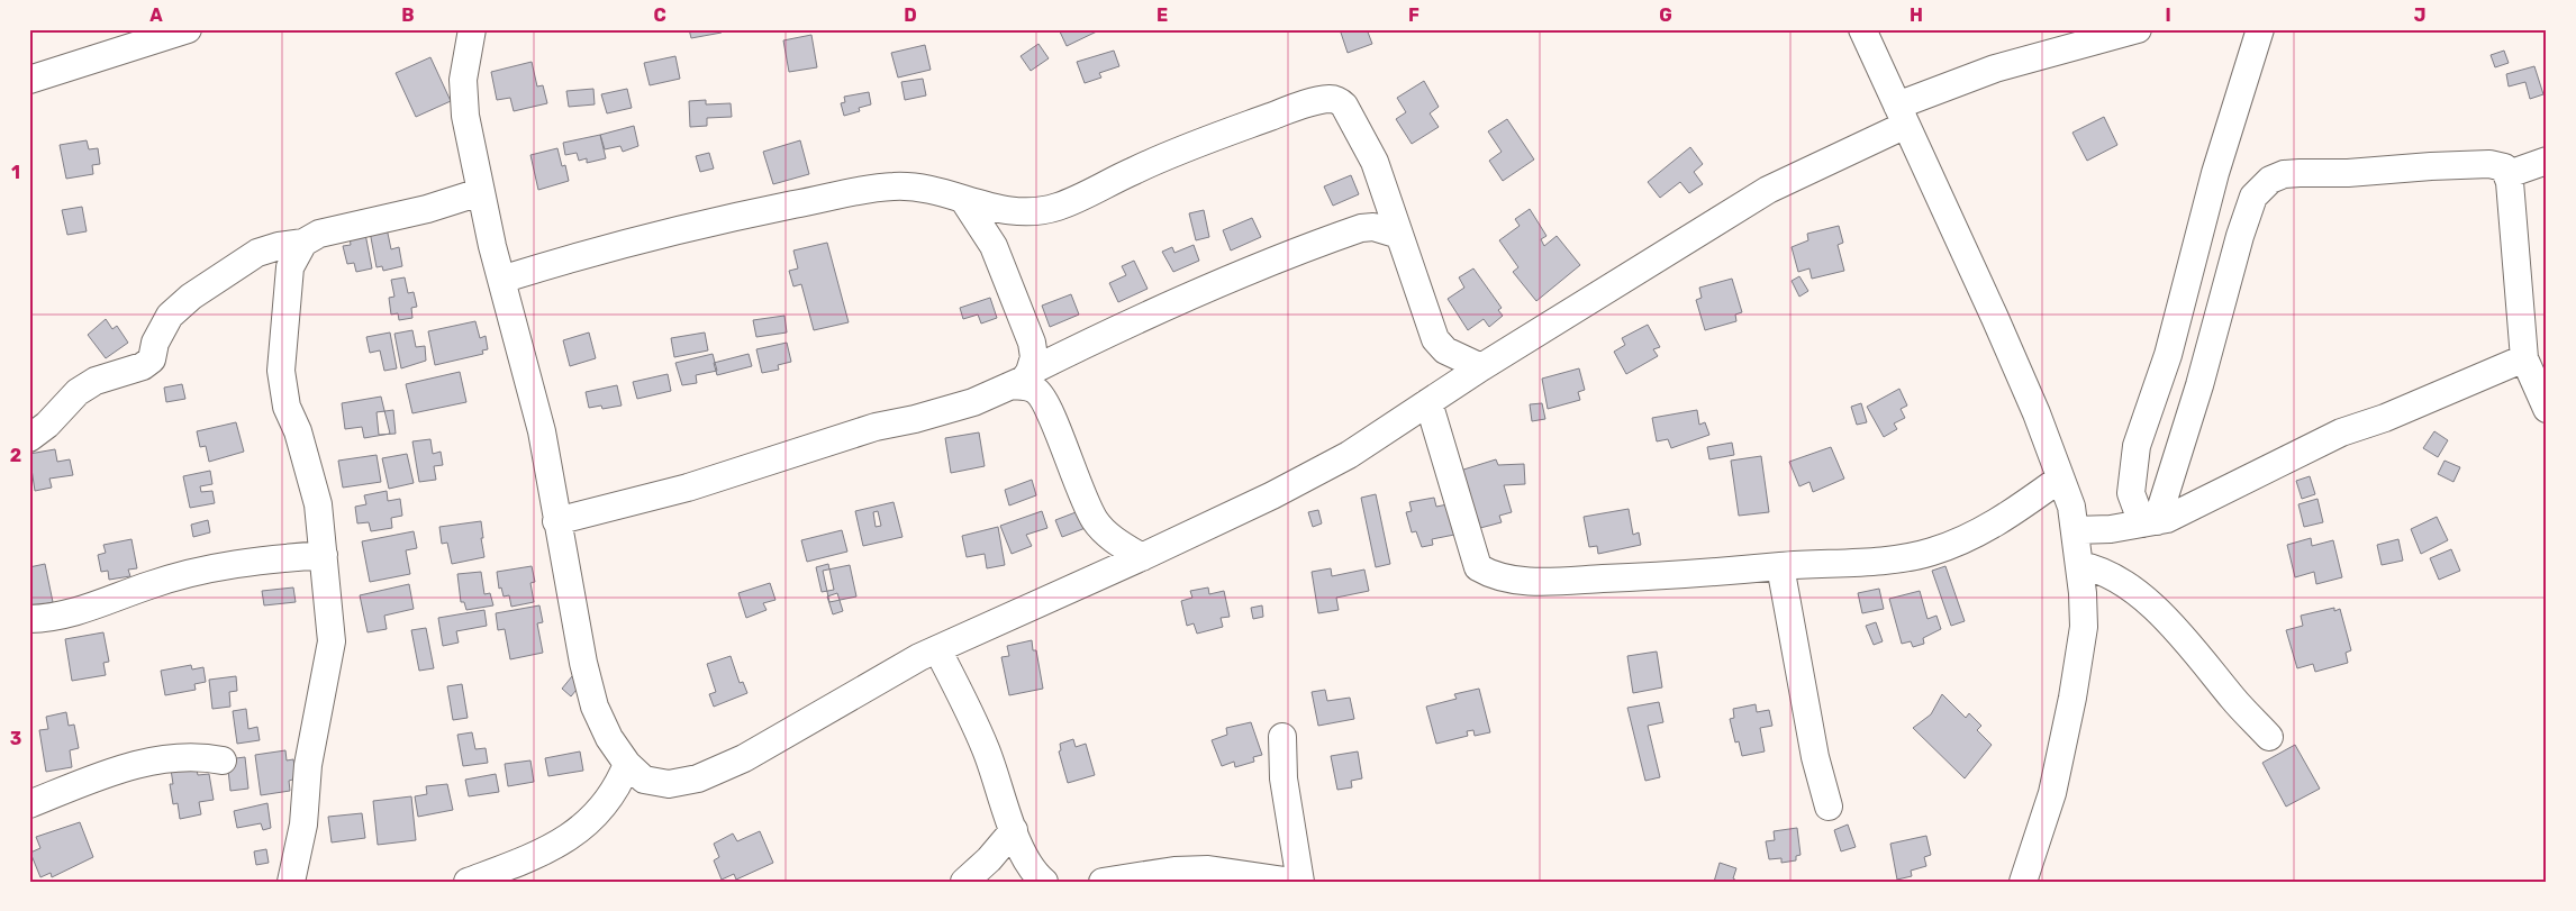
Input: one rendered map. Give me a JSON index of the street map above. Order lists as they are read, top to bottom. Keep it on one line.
{"grid":{"columns":["A","B","C","D","E","F","G","H","I","J"],"rows":["1","2","3"]}}
